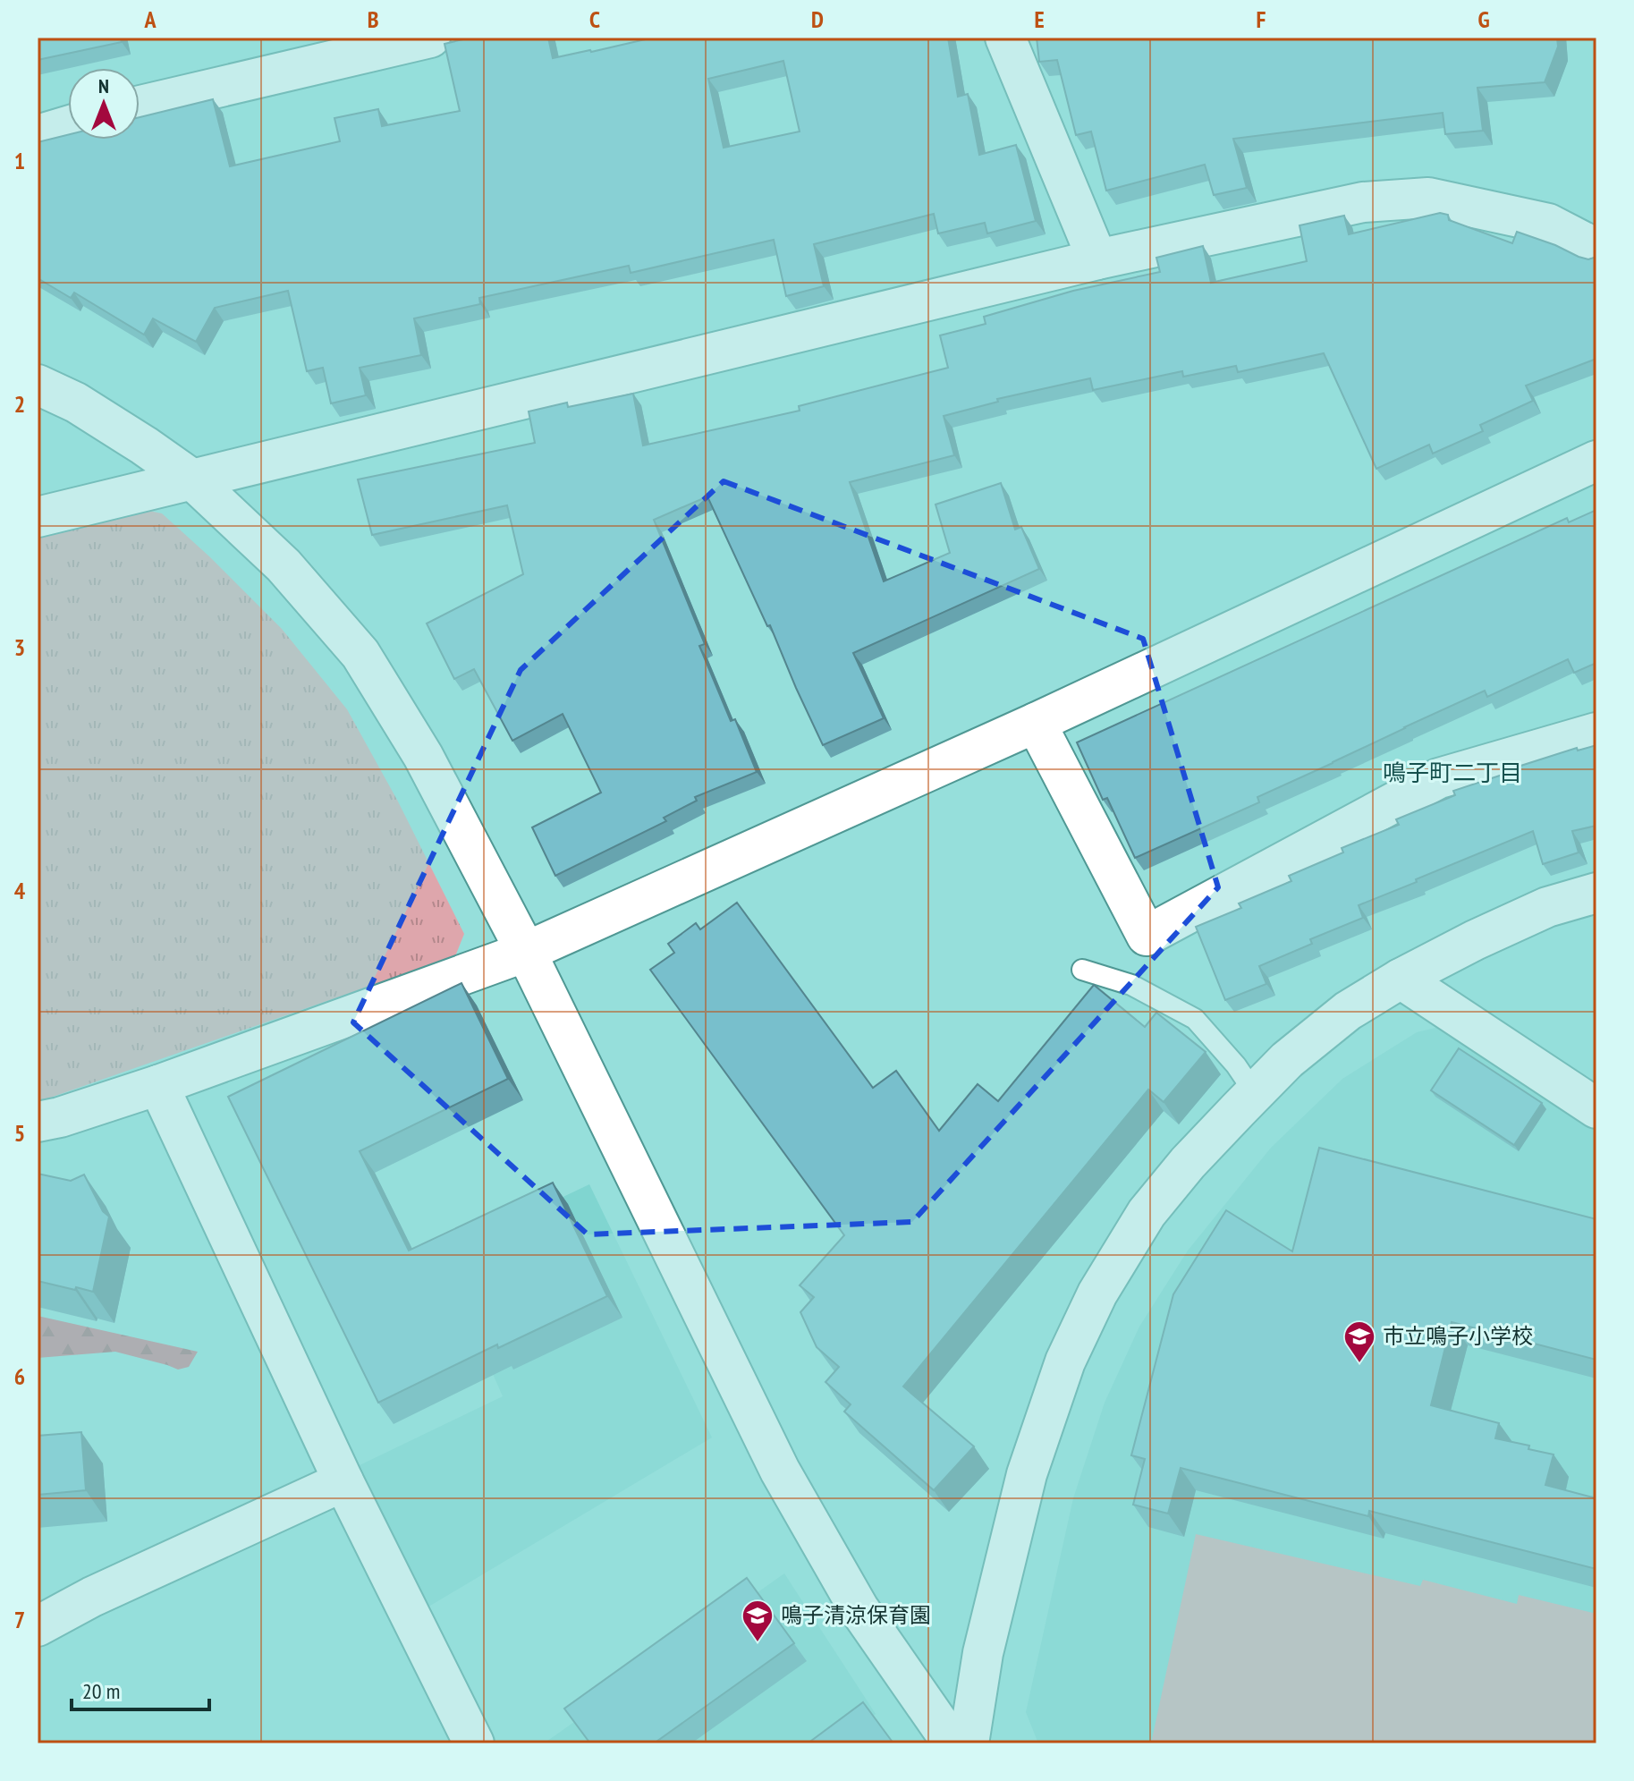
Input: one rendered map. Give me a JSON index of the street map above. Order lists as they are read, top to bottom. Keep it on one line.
{"districts":["鳴子町二丁目"],"places":{"school or university":["市立鳴子小学校","鳴子清涼保育園"]},"scale_bar":"20 m","north":"top","grid":{"columns":["A","B","C","D","E","F","G"],"rows":["1","2","3","4","5","6","7"]}}
